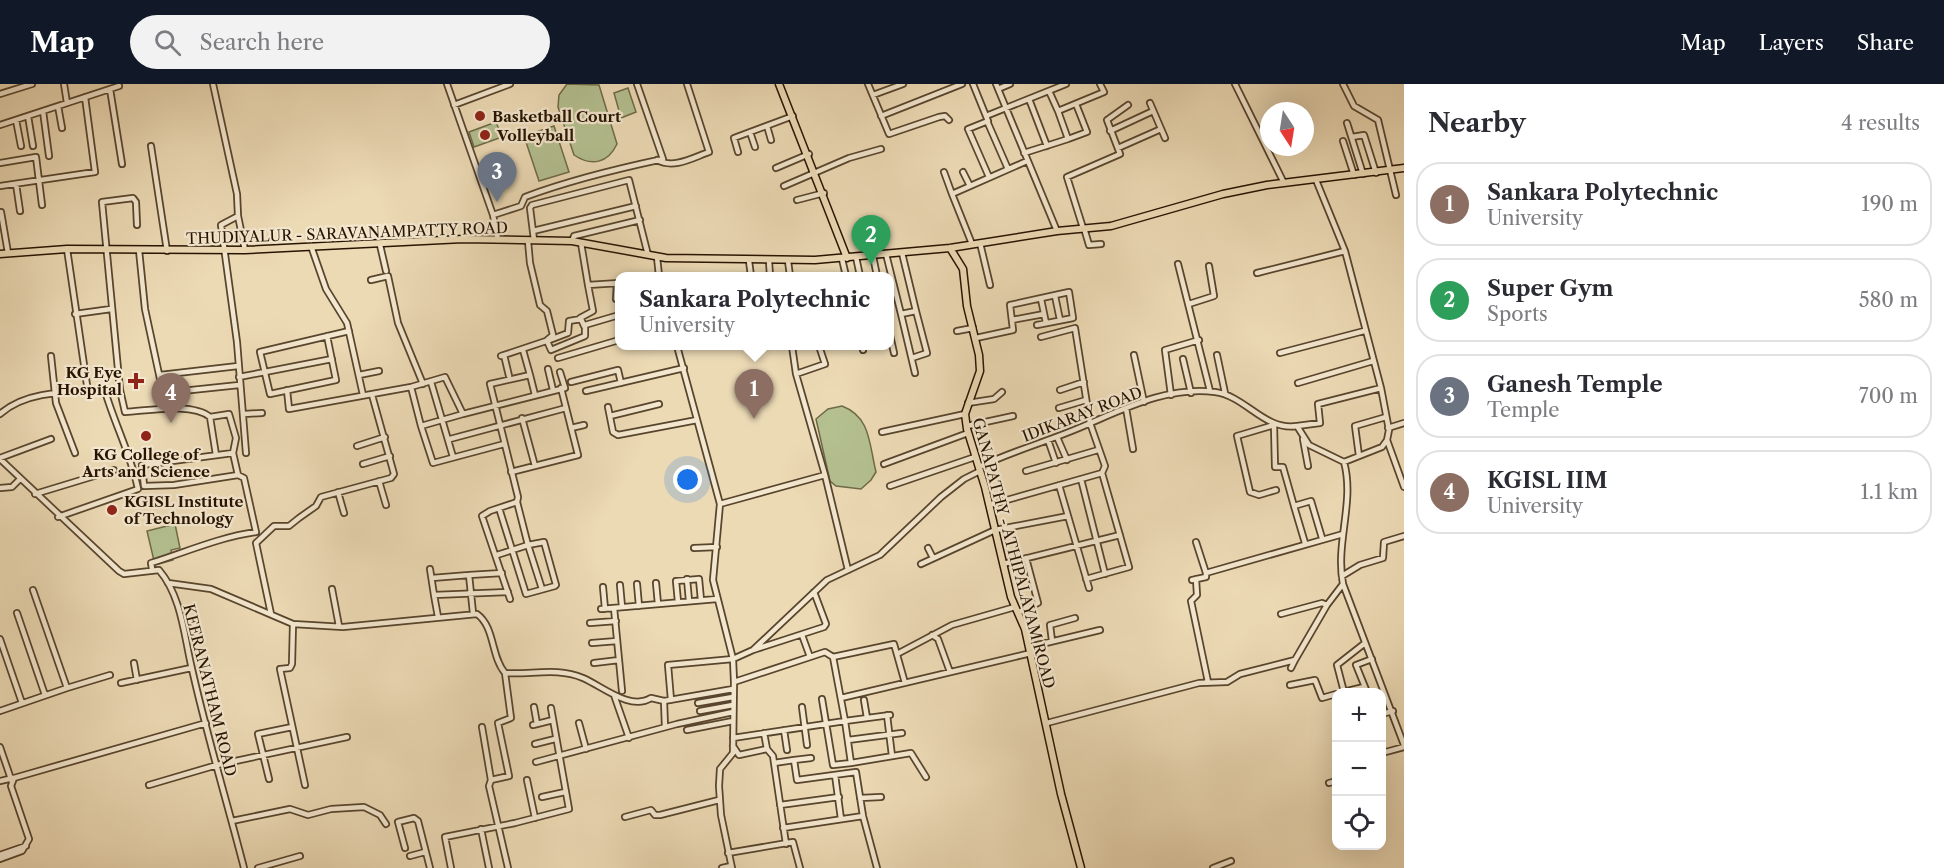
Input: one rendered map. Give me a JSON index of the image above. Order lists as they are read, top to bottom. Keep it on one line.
{"streets":{"main road":["THUDIYALUR - SARAVANAMPATTY ROAD","GANAPATHY - ATHIPALAYAM ROAD"],"street":["IDIKARAY ROAD","KEERANATHAM ROAD"]},"crossings":[["THUDIYALUR - SARAVANAMPATTY ROAD","GANAPATHY - ATHIPALAYAM ROAD"],["IDIKARAY ROAD","GANAPATHY - ATHIPALAYAM ROAD"]],"places":{"other":["Basketball Court","Volleyball","KG College of Arts and Science","KGISL Institute of Technology"],"health":["KG Eye Hospital"]},"north":"bottom","page":{"header":"Map","search":"Search here","nav":["Map","Layers","Share"],"heading":["Nearby","4 results"],"pins":["3","2","1","4"],"list":[{"mark":"1","name":"Sankara Polytechnic","note":"University","value":"190 m"},{"mark":"2","name":"Super Gym","note":"Sports","value":"580 m"},{"mark":"3","name":"Ganesh Temple","note":"Temple","value":"700 m"},{"mark":"4","name":"KGISL IIM","note":"University","value":"1.1 km"}],"popup":["Sankara Polytechnic","University"],"map_buttons":["+","−"]}}
